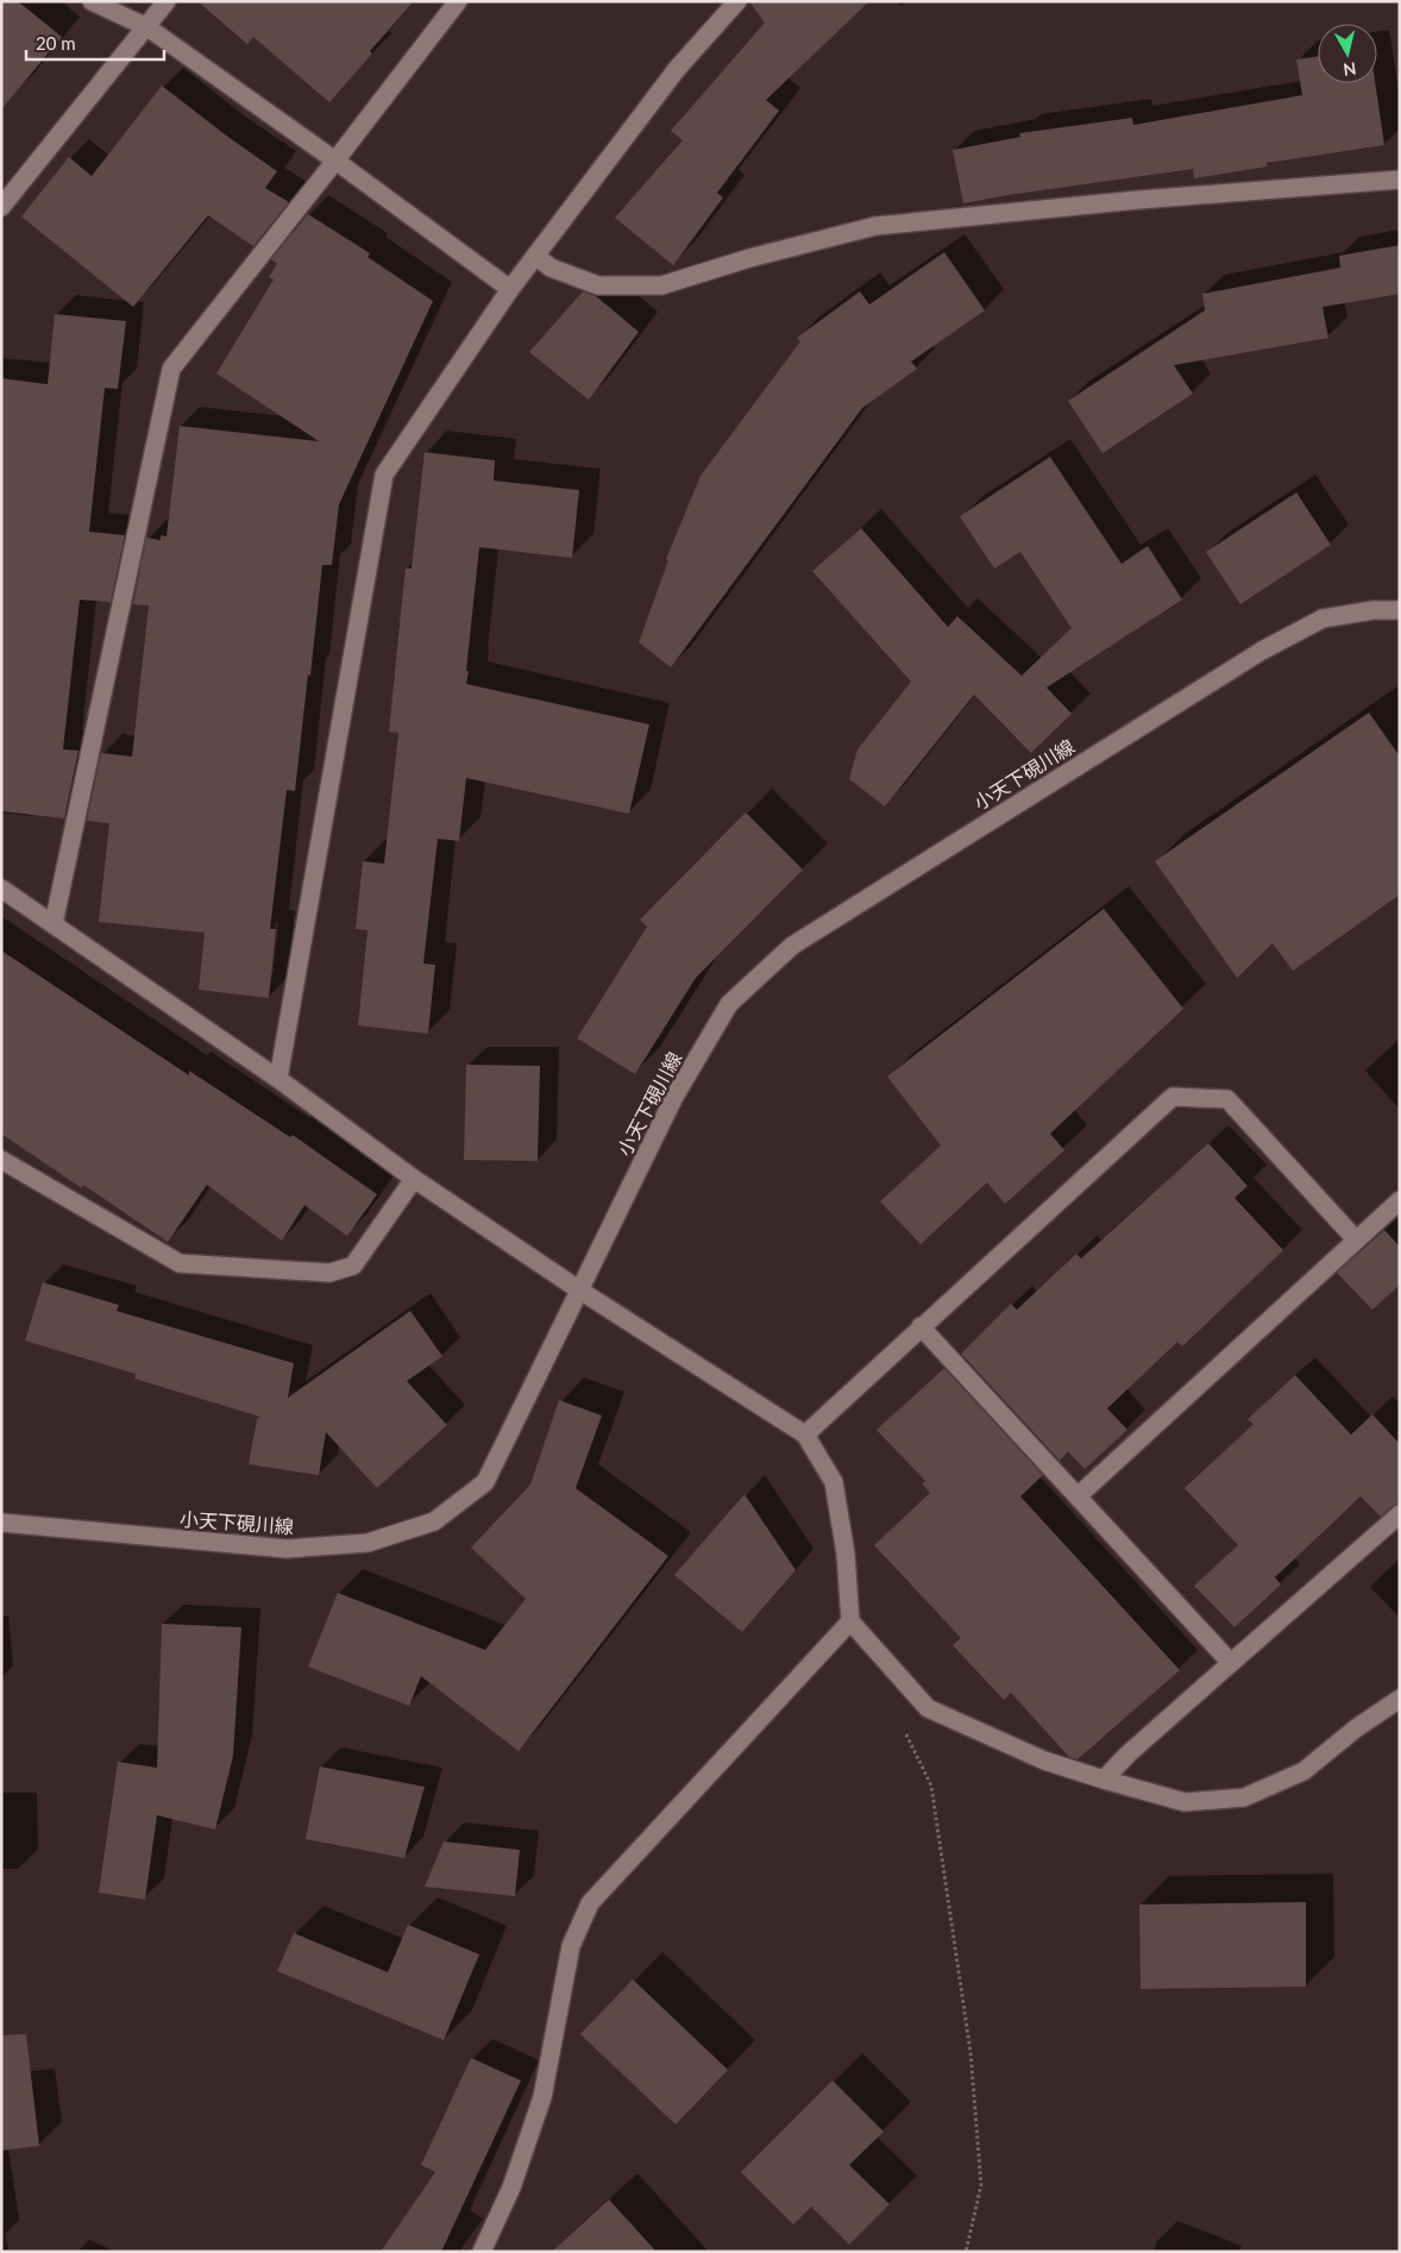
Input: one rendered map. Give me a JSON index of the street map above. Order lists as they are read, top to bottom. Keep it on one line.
{"streets":{"street":["小天下硯川線"]},"scale_bar":"20 m","north":"bottom"}
